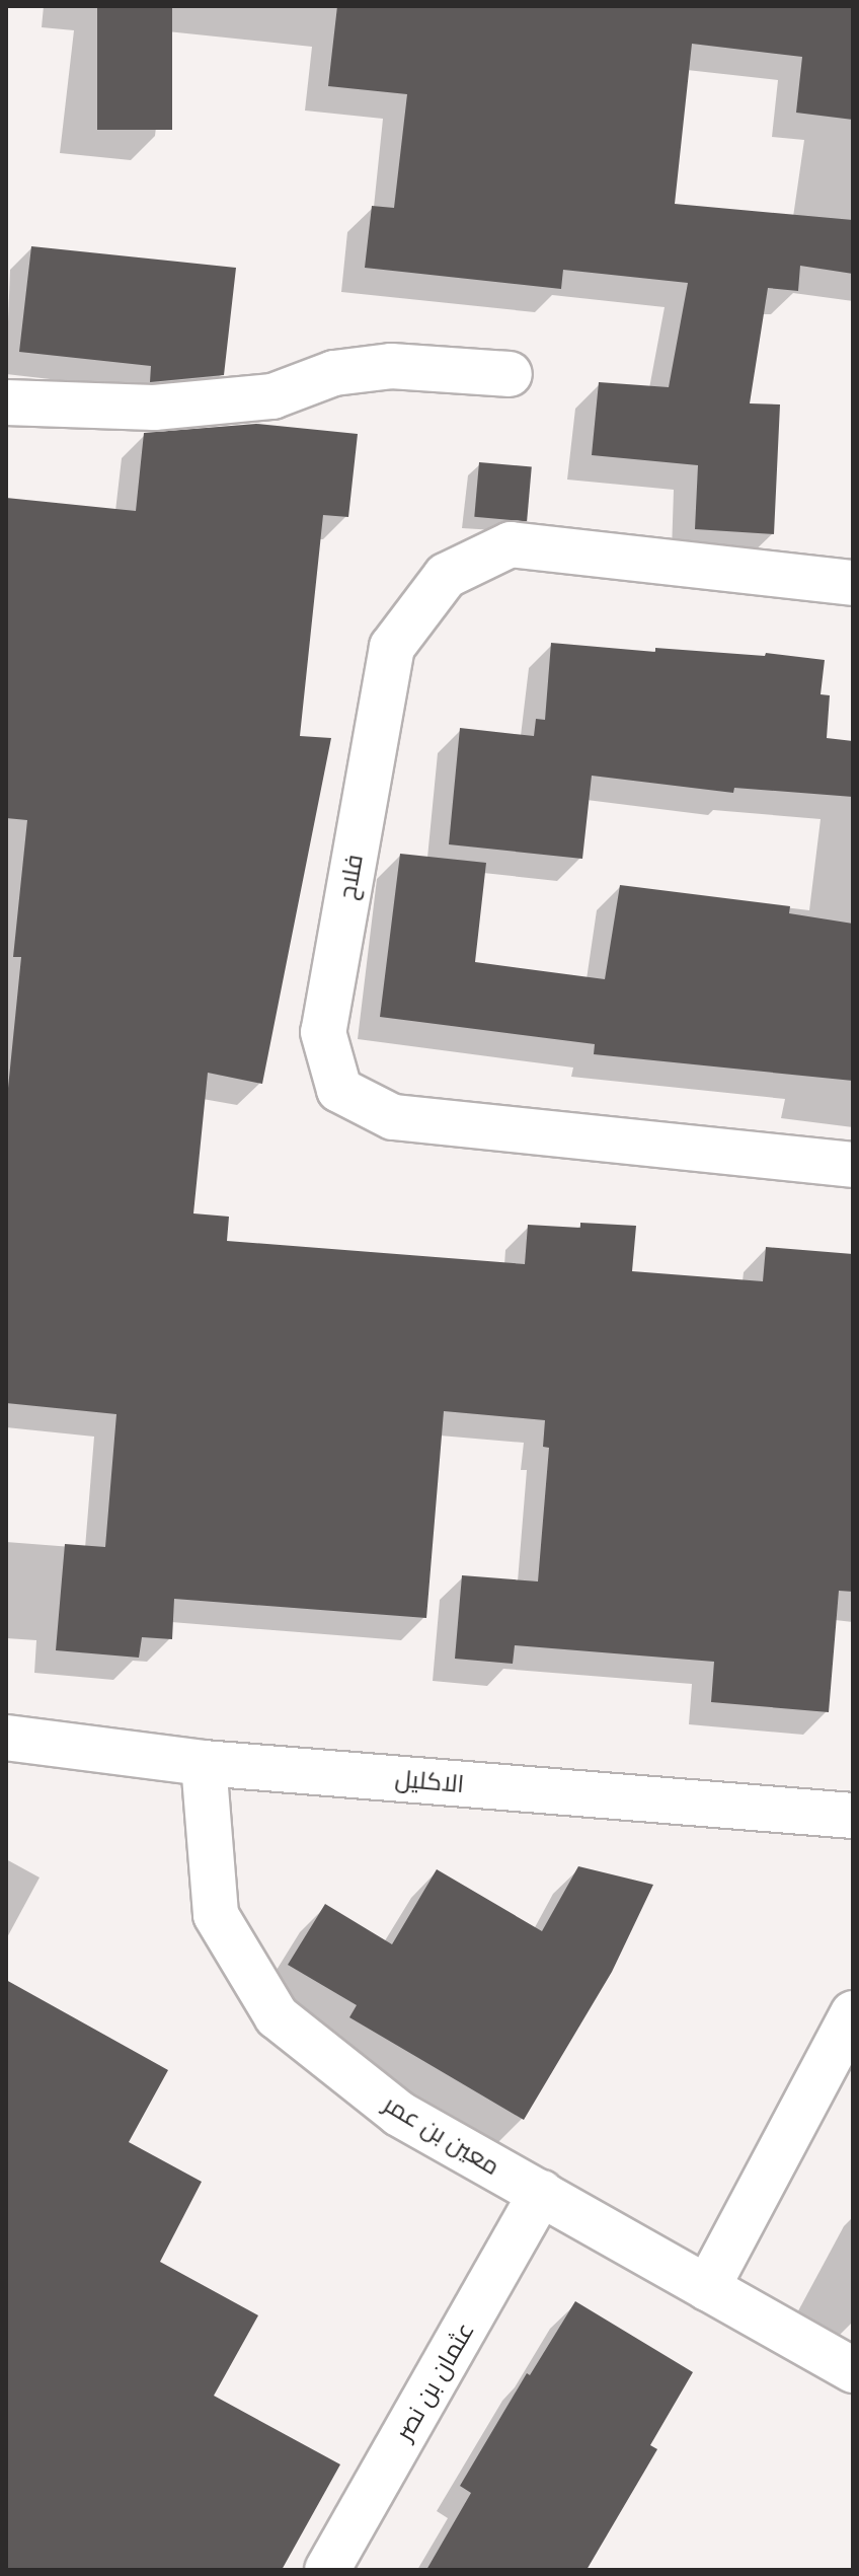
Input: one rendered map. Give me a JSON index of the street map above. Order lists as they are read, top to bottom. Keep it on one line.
{"streets":{"street":["فلاح","الاكليل","معين بن عمر","عثمان بن نصر"]},"crossings":[["الاكليل","معين بن عمر"],["معين بن عمر","عثمان بن نصر"]]}
